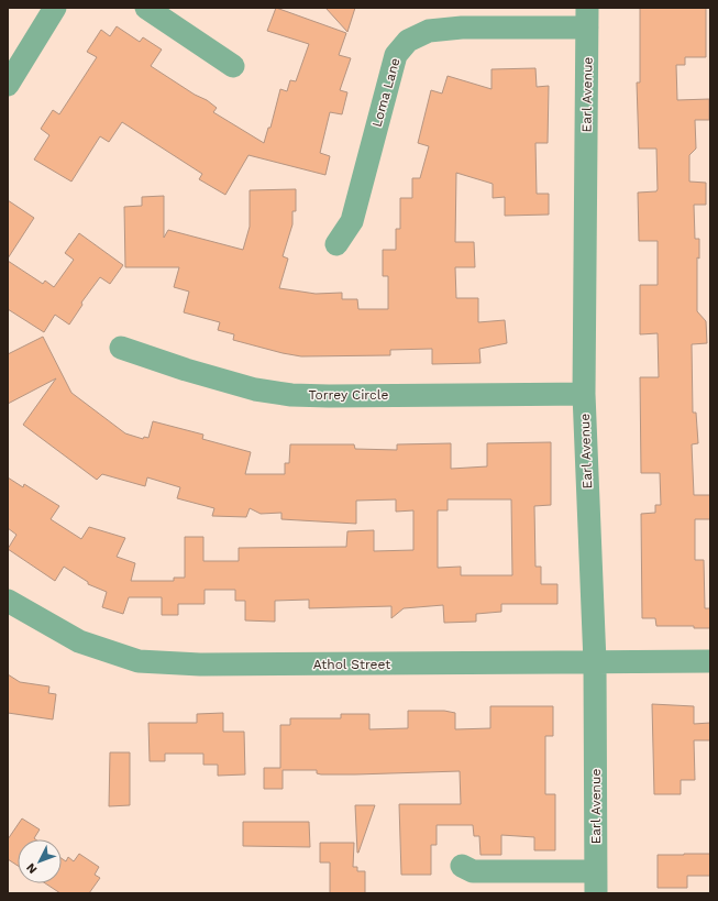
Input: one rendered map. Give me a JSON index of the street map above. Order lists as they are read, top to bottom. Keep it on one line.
{"streets":{"street":["Loma Lane","Earl Avenue","Torrey Circle","Athol Street"]},"crossings":[["Loma Lane","Earl Avenue"],["Earl Avenue","Torrey Circle"],["Earl Avenue","Athol Street"]],"north":"bottom left"}
